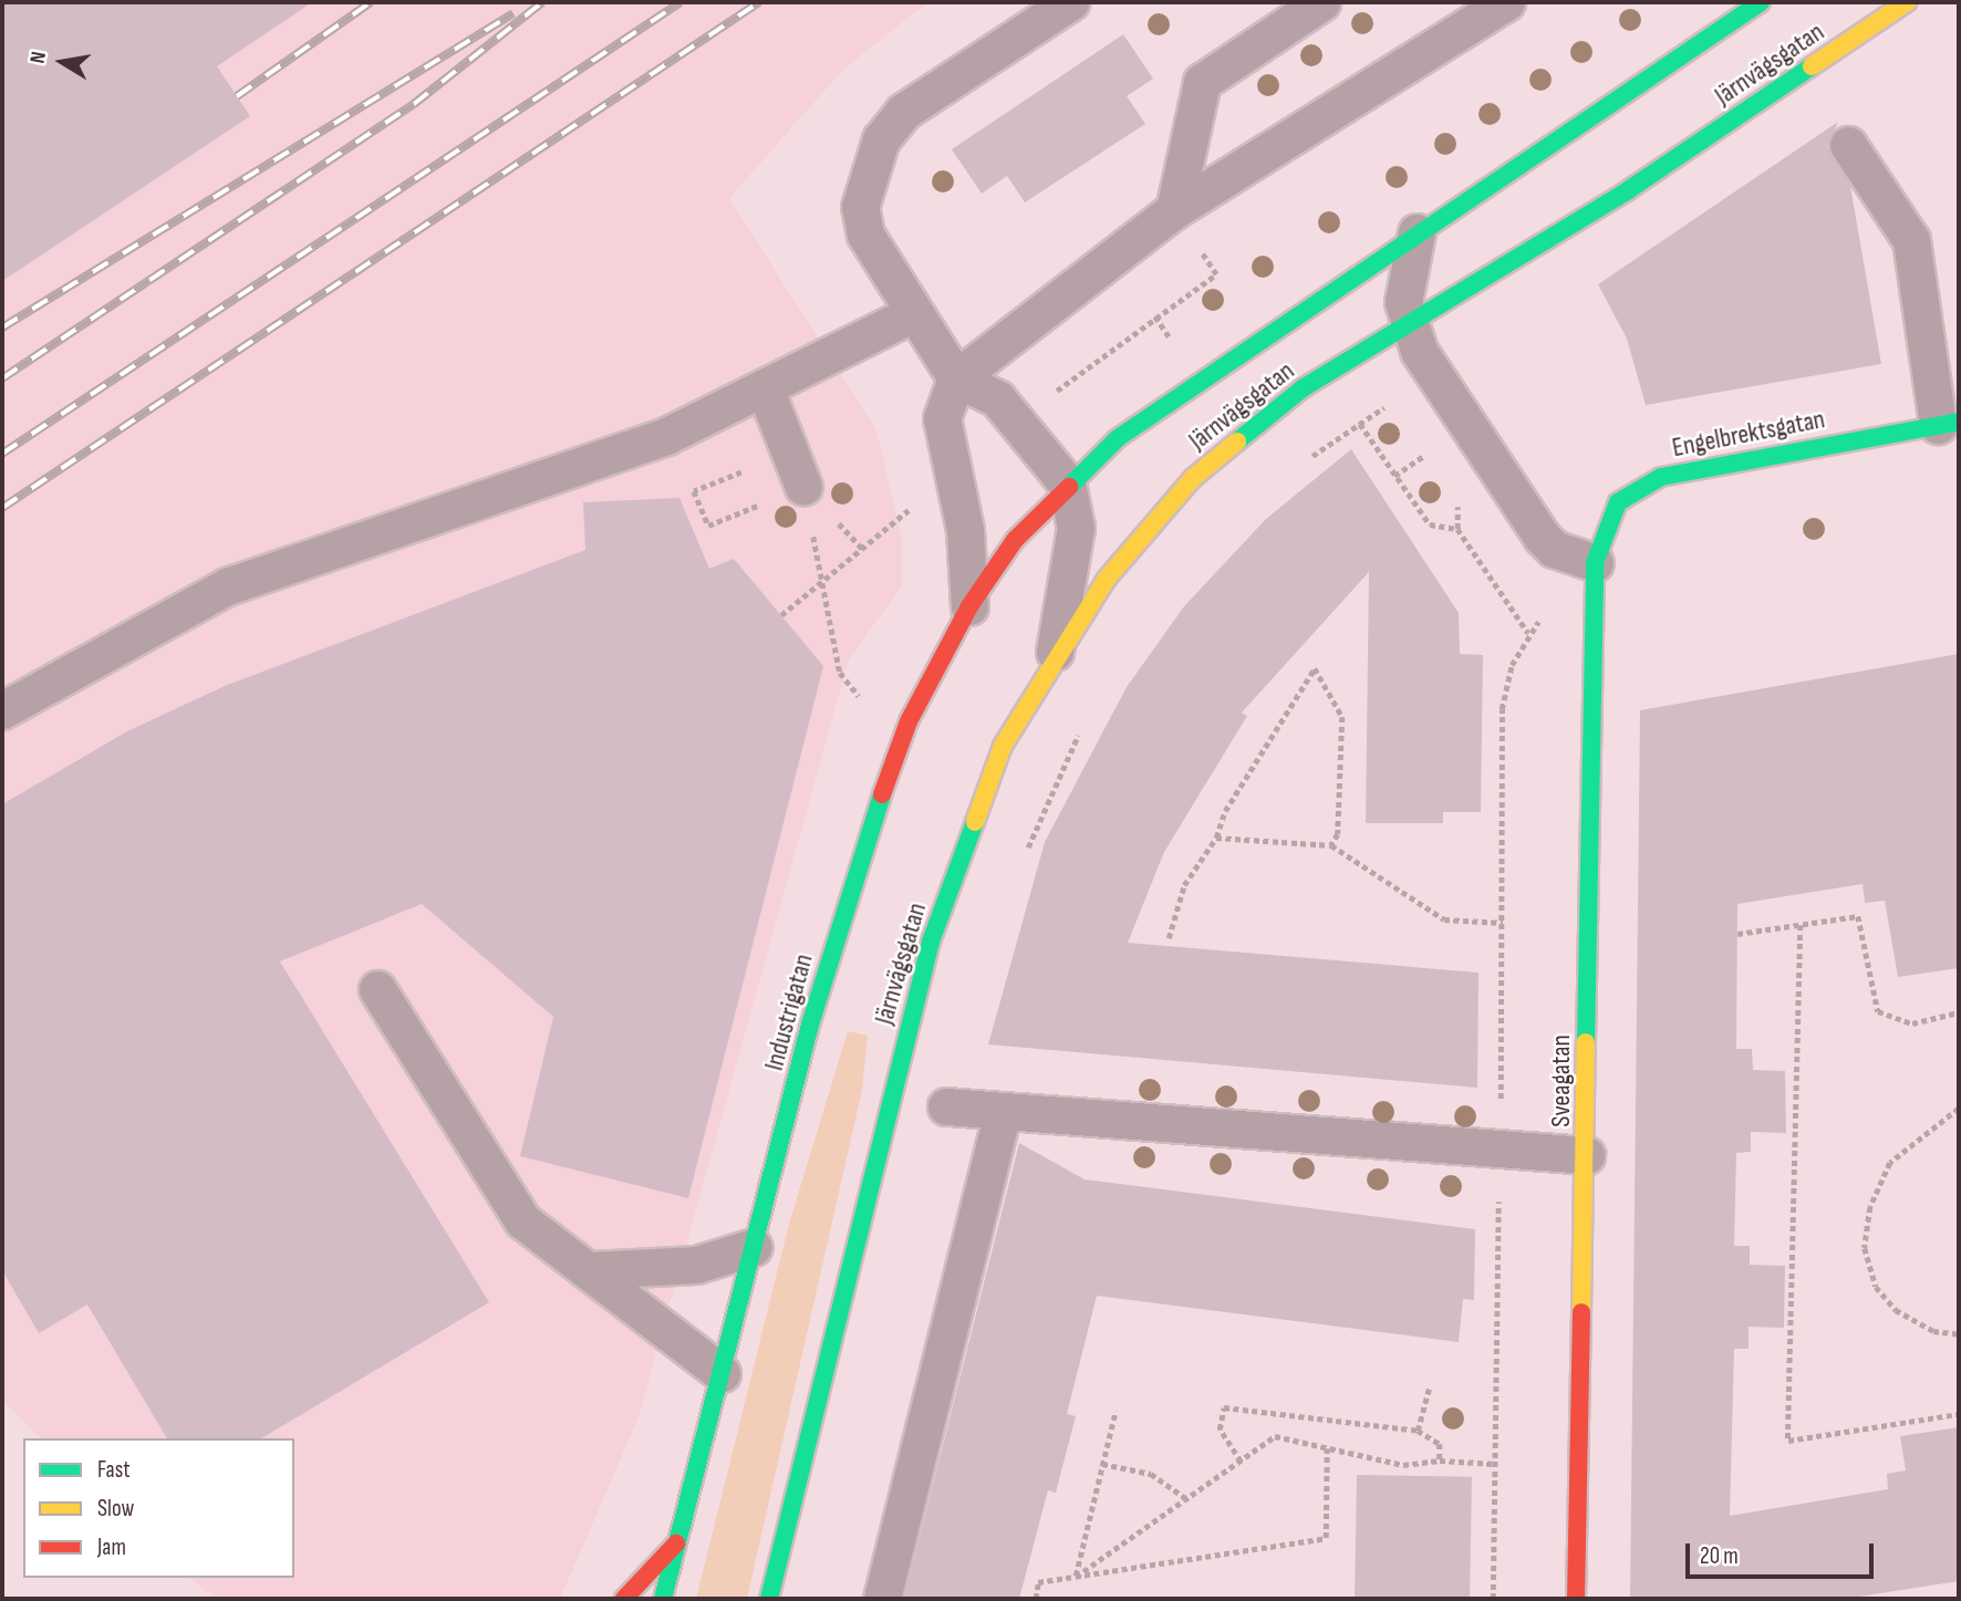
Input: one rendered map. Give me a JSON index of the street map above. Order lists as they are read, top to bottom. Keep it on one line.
{"streets":{"main road":["Järnvägsgatan","Engelbrektsgatan","Industrigatan","Sveagatan"]},"crossings":[["Järnvägsgatan","Industrigatan"],["Engelbrektsgatan","Sveagatan"]],"legend":["Fast","Slow","Jam"],"scale_bar":"20 m","north":"left"}
